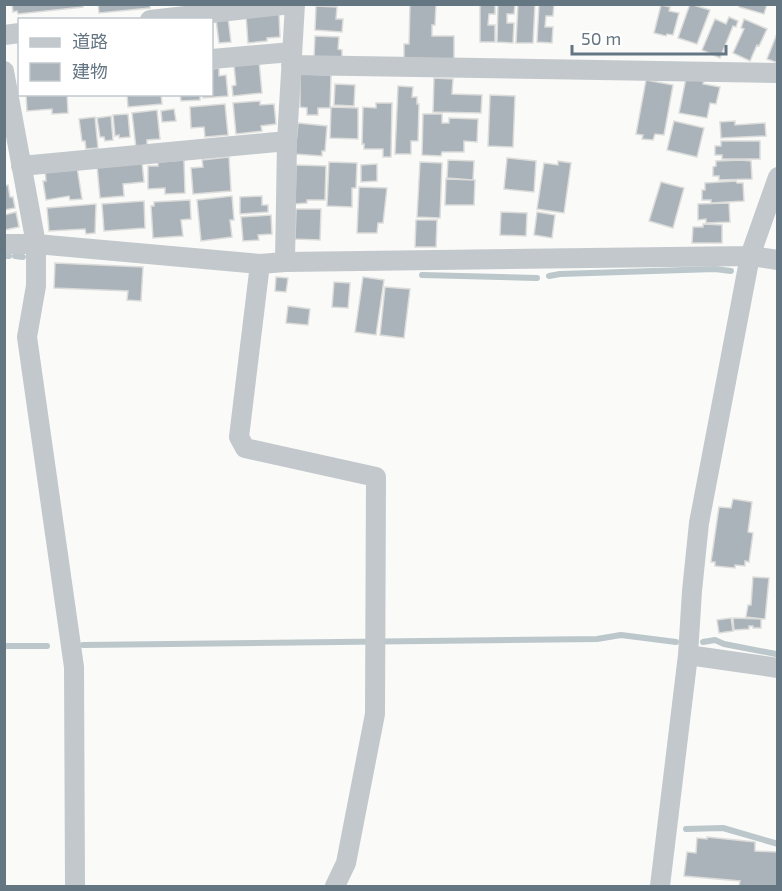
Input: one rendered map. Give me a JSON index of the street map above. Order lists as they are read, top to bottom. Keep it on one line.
{"legend":["道路","建物"],"scale_bar":"50 m"}
